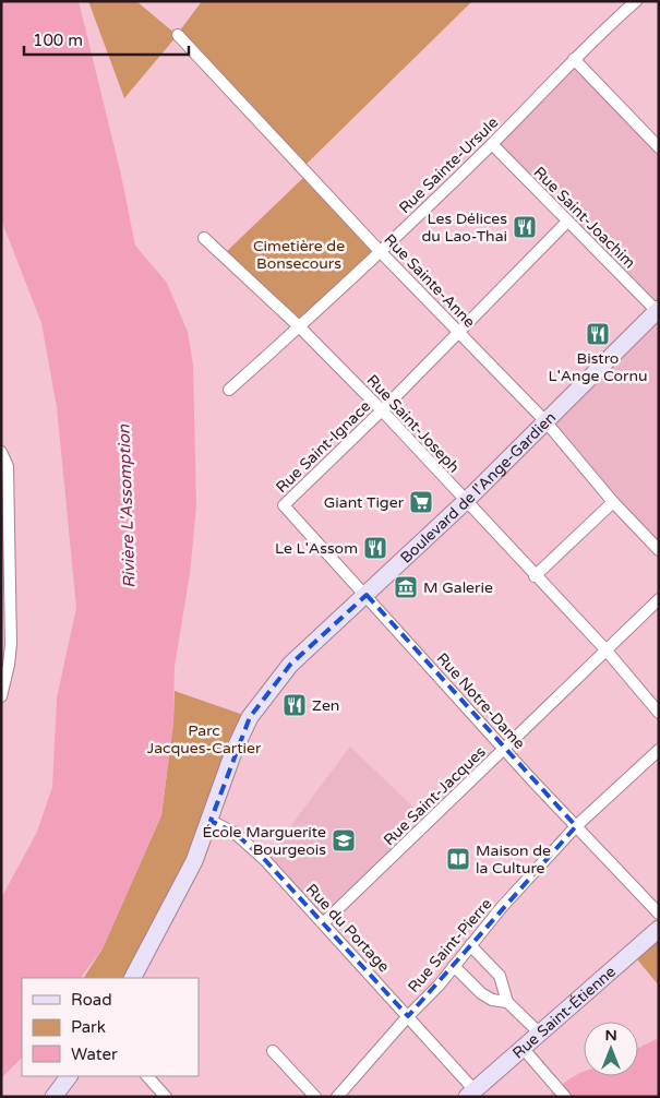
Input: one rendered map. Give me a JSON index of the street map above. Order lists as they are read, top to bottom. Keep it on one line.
{"streets":{"main road":["Boulevard de l'Ange-Gardien","Rue Saint-Étienne"],"street":["Rue Sainte-Ursule","Rue Saint-Joachim","Rue Sainte-Anne","Rue Saint-Joseph","Rue Saint-Ignace","Rue Notre-Dame","Rue Saint-Jacques","Rue du Portage","Rue Saint-Pierre"]},"crossings":[["Rue Sainte-Ursule","Rue Saint-Joachim"],["Rue Sainte-Ursule","Rue Sainte-Anne"],["Rue Sainte-Ursule","Rue Saint-Joseph"],["Rue Saint-Joachim","Rue Saint-Ignace"],["Rue Saint-Joachim","Boulevard de l'Ange-Gardien"],["Rue Sainte-Anne","Rue Saint-Ignace"],["Rue Sainte-Anne","Boulevard de l'Ange-Gardien"],["Rue Saint-Joseph","Rue Saint-Ignace"],["Rue Saint-Joseph","Boulevard de l'Ange-Gardien"],["Rue Saint-Joseph","Rue Saint-Jacques"],["Rue Saint-Ignace","Rue Notre-Dame"],["Boulevard de l'Ange-Gardien","Rue Notre-Dame"],["Boulevard de l'Ange-Gardien","Rue du Portage"],["Rue Notre-Dame","Rue Saint-Jacques"],["Rue Notre-Dame","Rue Saint-Pierre"],["Rue Saint-Jacques","Rue du Portage"],["Rue du Portage","Rue Saint-Pierre"],["Rue du Portage","Rue Saint-Étienne"]],"water":["Rivière L'Assomption"],"parks":["Cimetière de Bonsecours","Parc Jacques-Cartier"],"places":{"restaurant":["Les Délices du Lao-Thai","Bistro L'Ange Cornu","Le L'Assom","Zen"],"supermarket":["Giant Tiger"],"museum":["M Galerie"],"school or university":["École Marguerite Bourgeois"],"library":["Maison de la Culture"]},"legend":["Road","Park","Water"],"scale_bar":"100 m","north":"top"}
